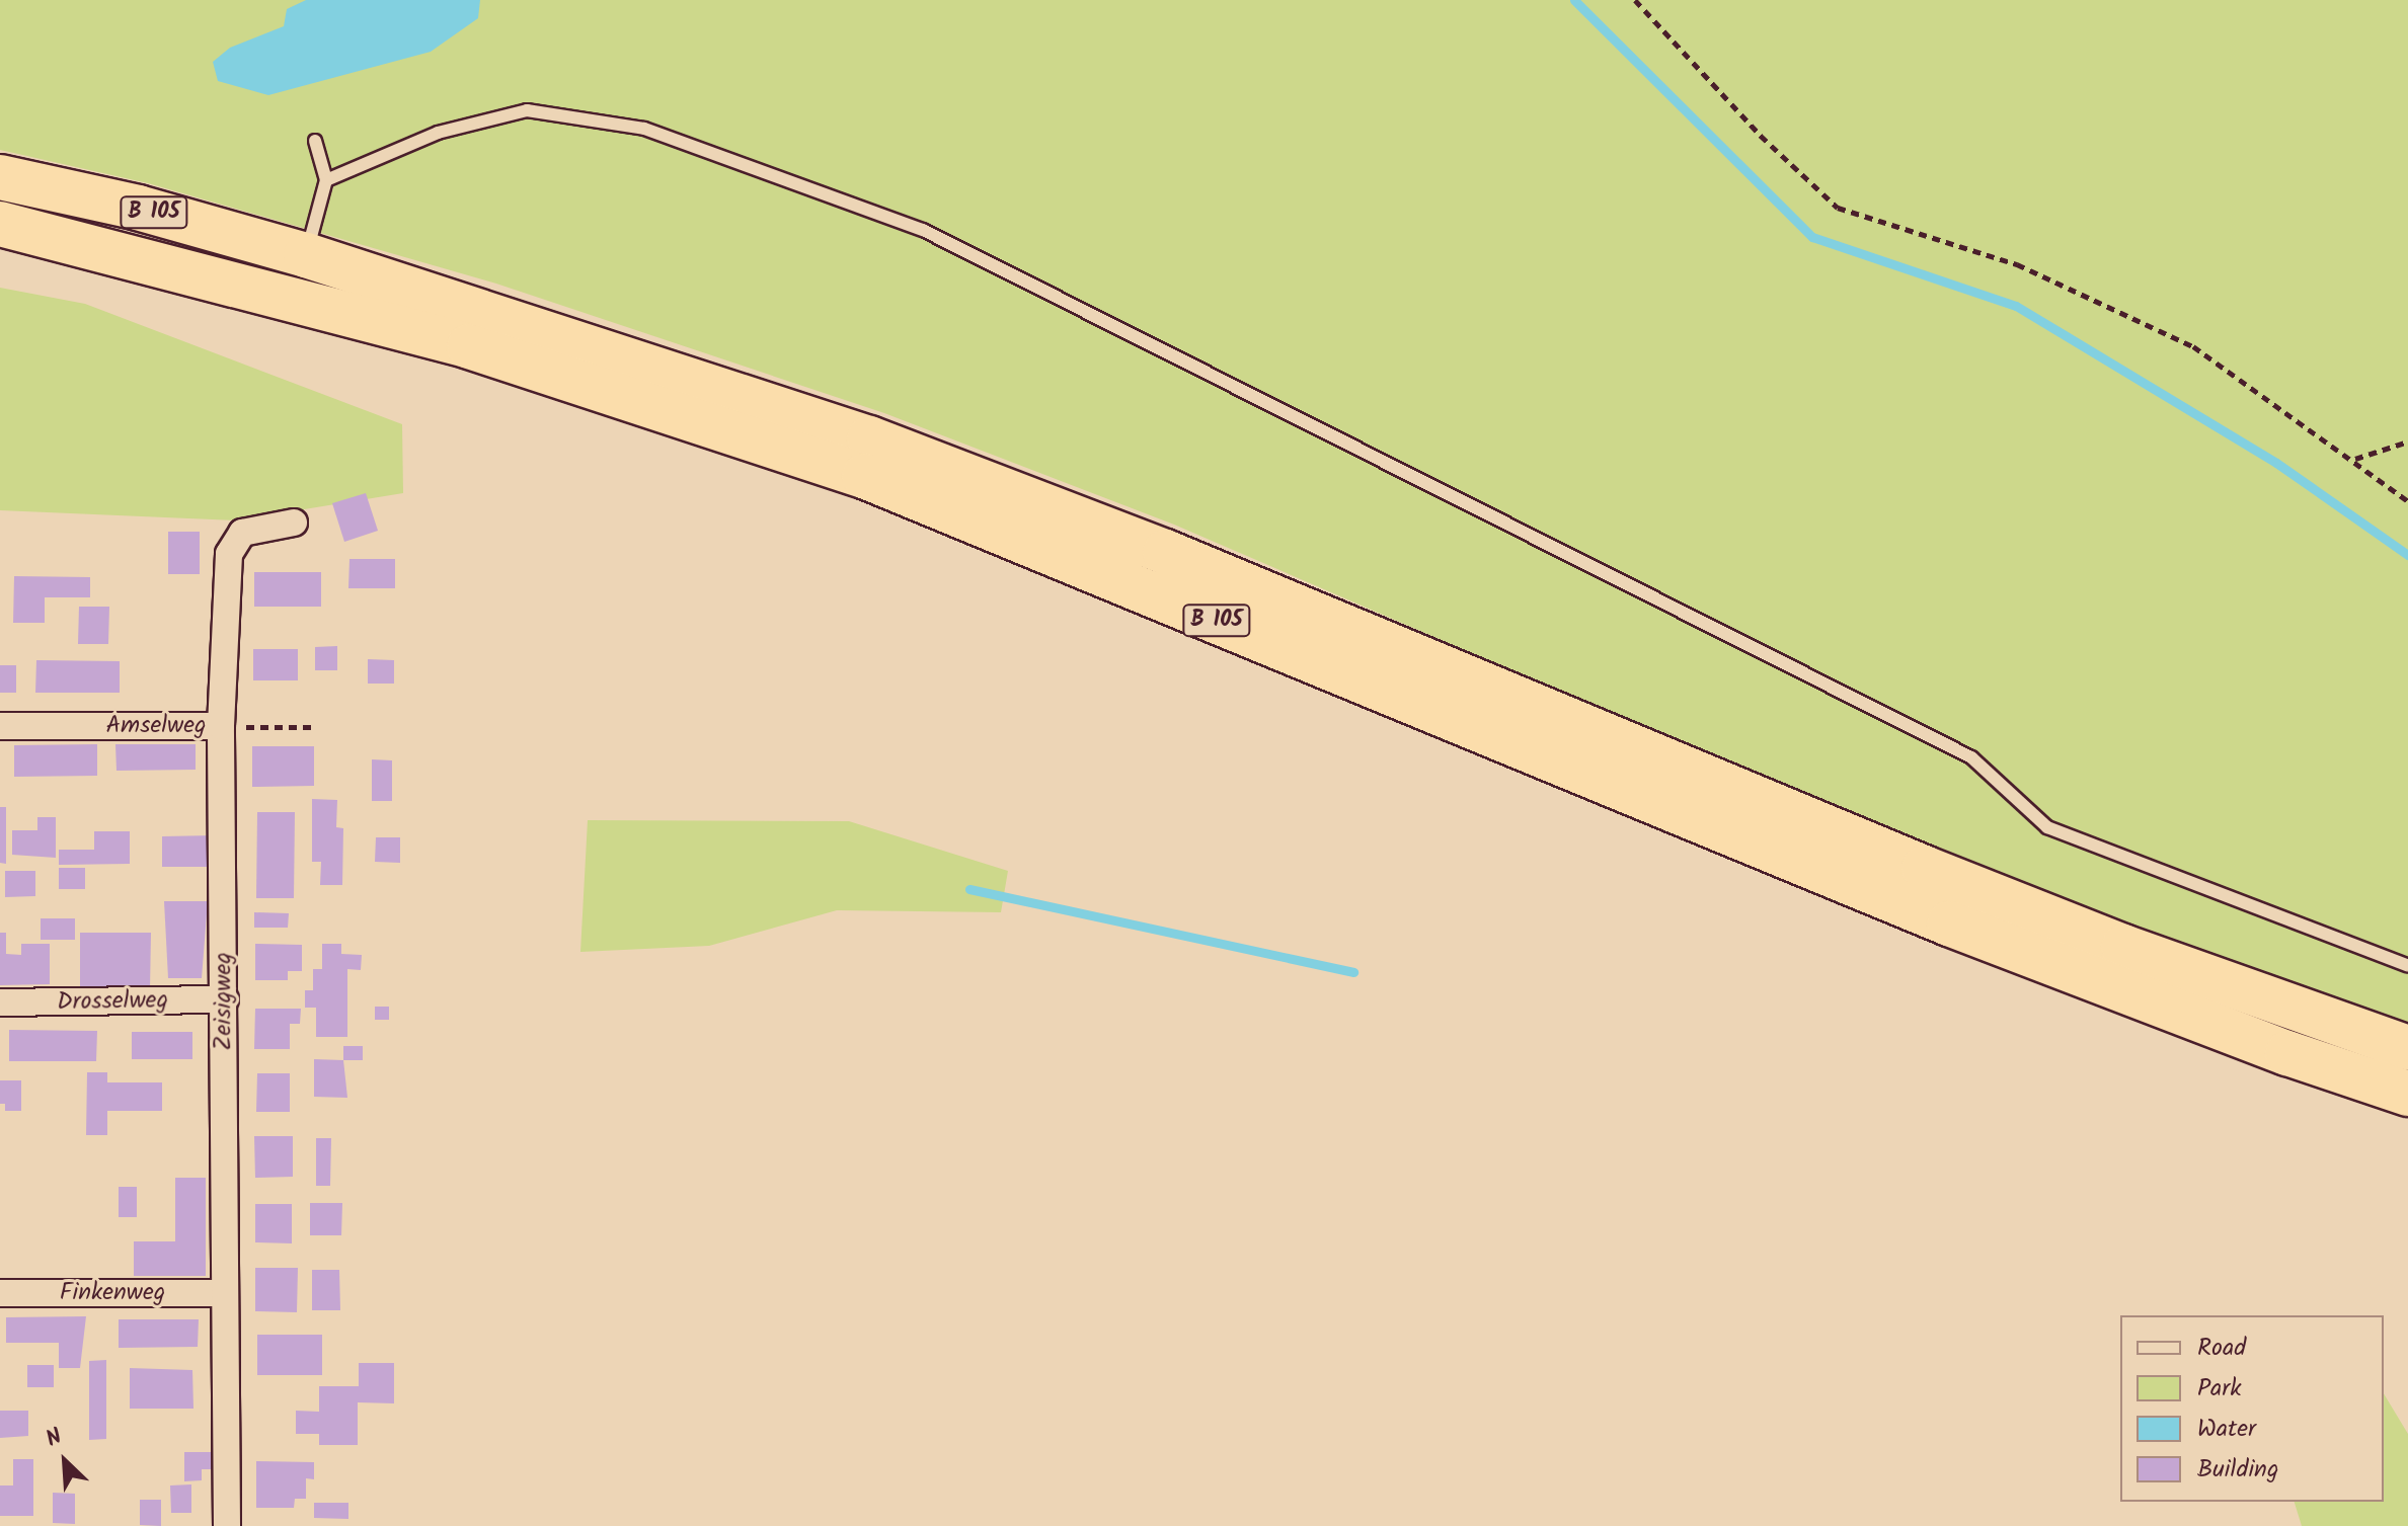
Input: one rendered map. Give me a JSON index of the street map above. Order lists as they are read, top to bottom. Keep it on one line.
{"streets":{"highway":["B 105"],"street":["Amselweg","Drosselweg","Zeisigweg","Finkenweg"]},"crossings":[["Amselweg","Zeisigweg"],["Drosselweg","Zeisigweg"],["Zeisigweg","Finkenweg"]],"legend":["Road","Park","Water","Building"],"north":"top left"}
